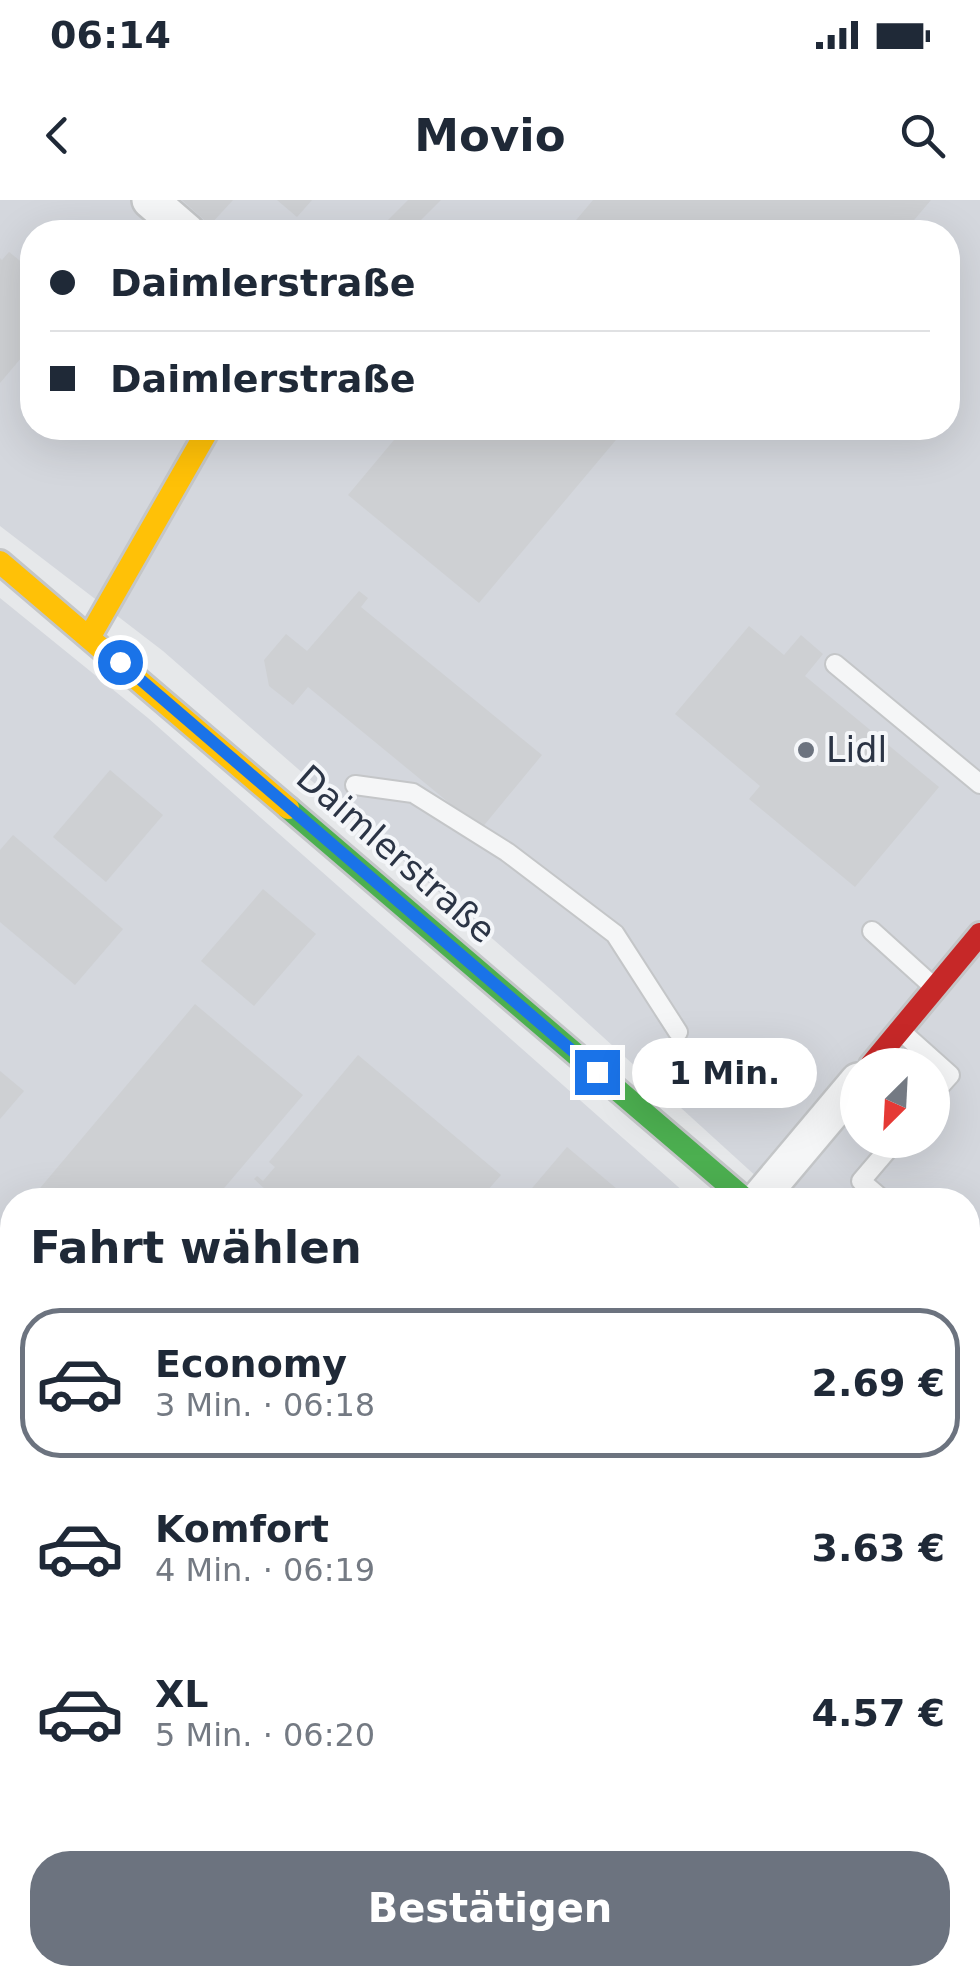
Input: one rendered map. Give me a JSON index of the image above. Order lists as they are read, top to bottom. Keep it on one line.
{"streets":{"main road":["Daimlerstraße"]},"places":["Lidl"],"north":"bottom left","page":{"status":"06:14","header":"Movio","banner":["Daimlerstraße","Daimlerstraße"],"bubble":"1 Min.","heading":"Fahrt wählen","list":[{"name":"Economy","note":"3 Min. · 06:18","value":"2.69 €"},{"name":"Komfort","note":"4 Min. · 06:19","value":"3.63 €"},{"name":"XL","note":"5 Min. · 06:20","value":"4.57 €"}],"buttons":"Bestätigen"}}
